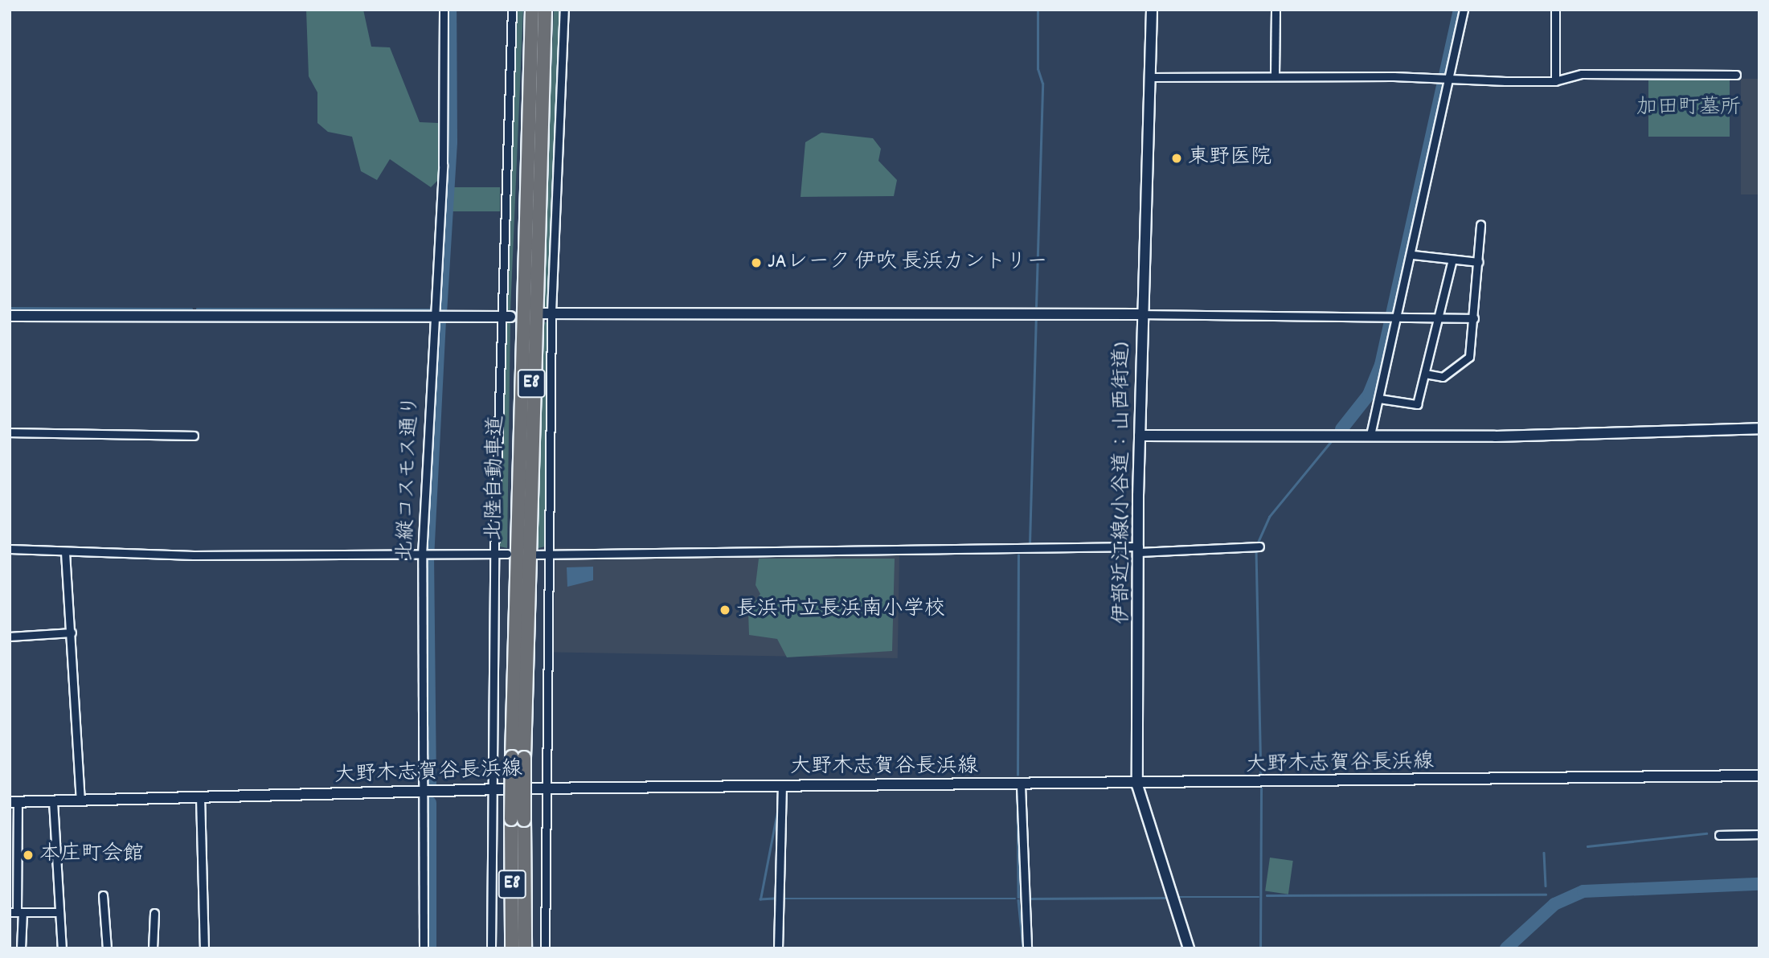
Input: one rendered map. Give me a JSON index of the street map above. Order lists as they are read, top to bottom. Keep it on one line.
{"streets":{"highway":["E8","北陸自動車道"],"main road":["伊部近江線(小谷道：山西街道)","大野木志賀谷長浜線"],"street":["北縦コスモス通り"]},"crossings":[["北縦コスモス通り","大野木志賀谷長浜線"],["伊部近江線(小谷道：山西街道)","大野木志賀谷長浜線"]],"parks":["加田町墓所"],"places":["東野医院","JAレーク 伊吹 長浜カントリー","長浜市立長浜南小学校","本庄町会館"]}
